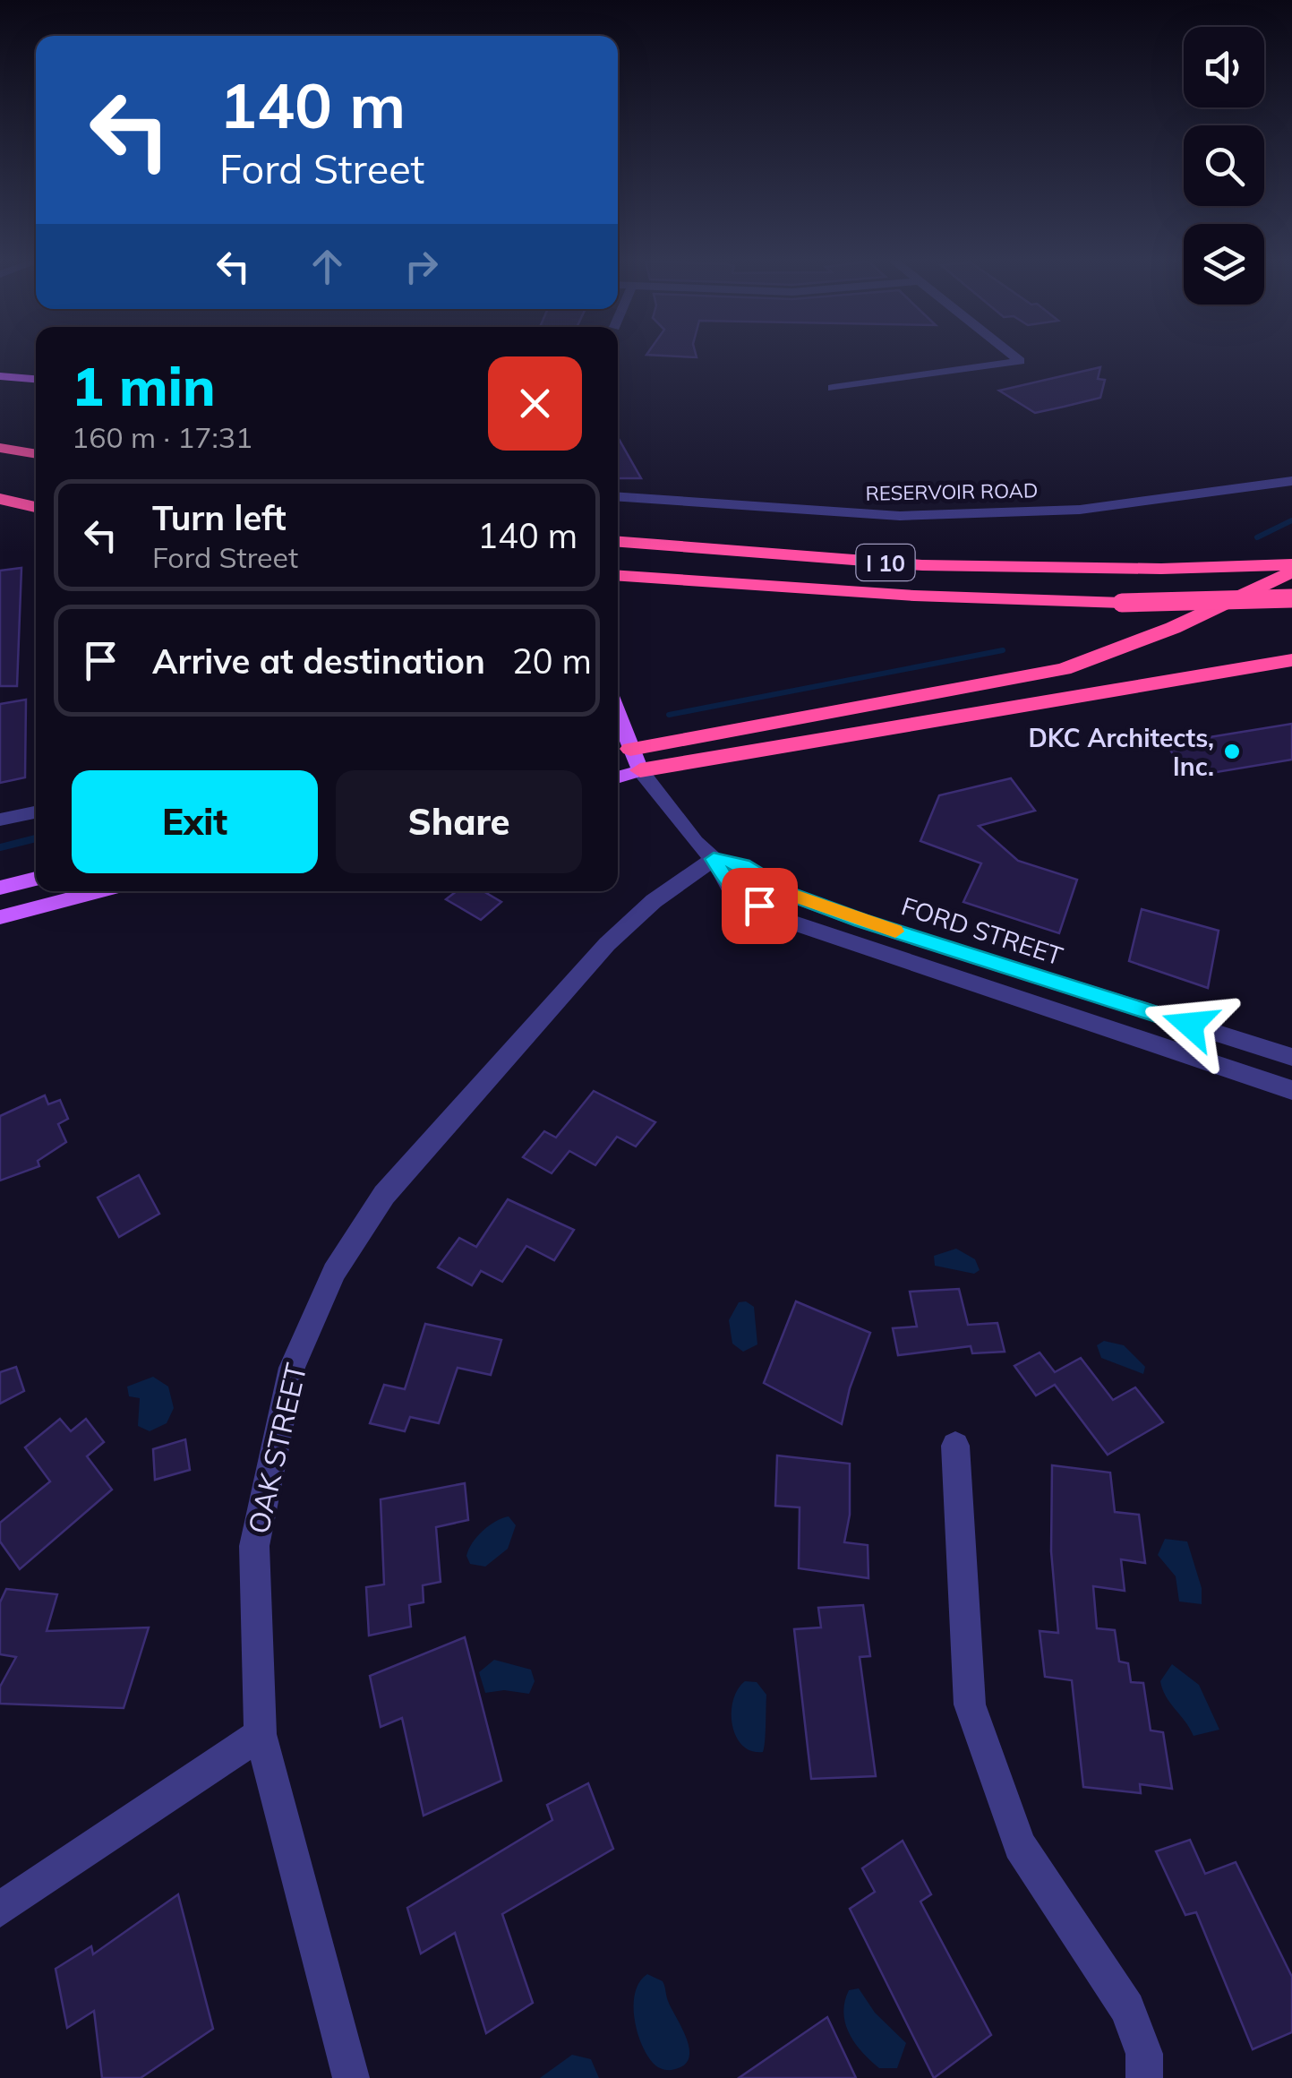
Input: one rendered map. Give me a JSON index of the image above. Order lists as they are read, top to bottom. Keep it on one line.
{"streets":{"highway":["I 10"],"main road":["FORD STREET"],"street":["RESERVOIR ROAD","OAK STREET"]},"crossings":[["FORD STREET","OAK STREET"]],"places":["DKC Architects, Inc."],"page":{"turn":["140 m","Ford Street"],"heading":["1 min","160 m · 17:31"],"list":[{"name":"Turn left","note":"Ford Street","value":"140 m"},{"name":"Arrive at destination","value":"20 m"}],"buttons":["Exit","Share"]}}
